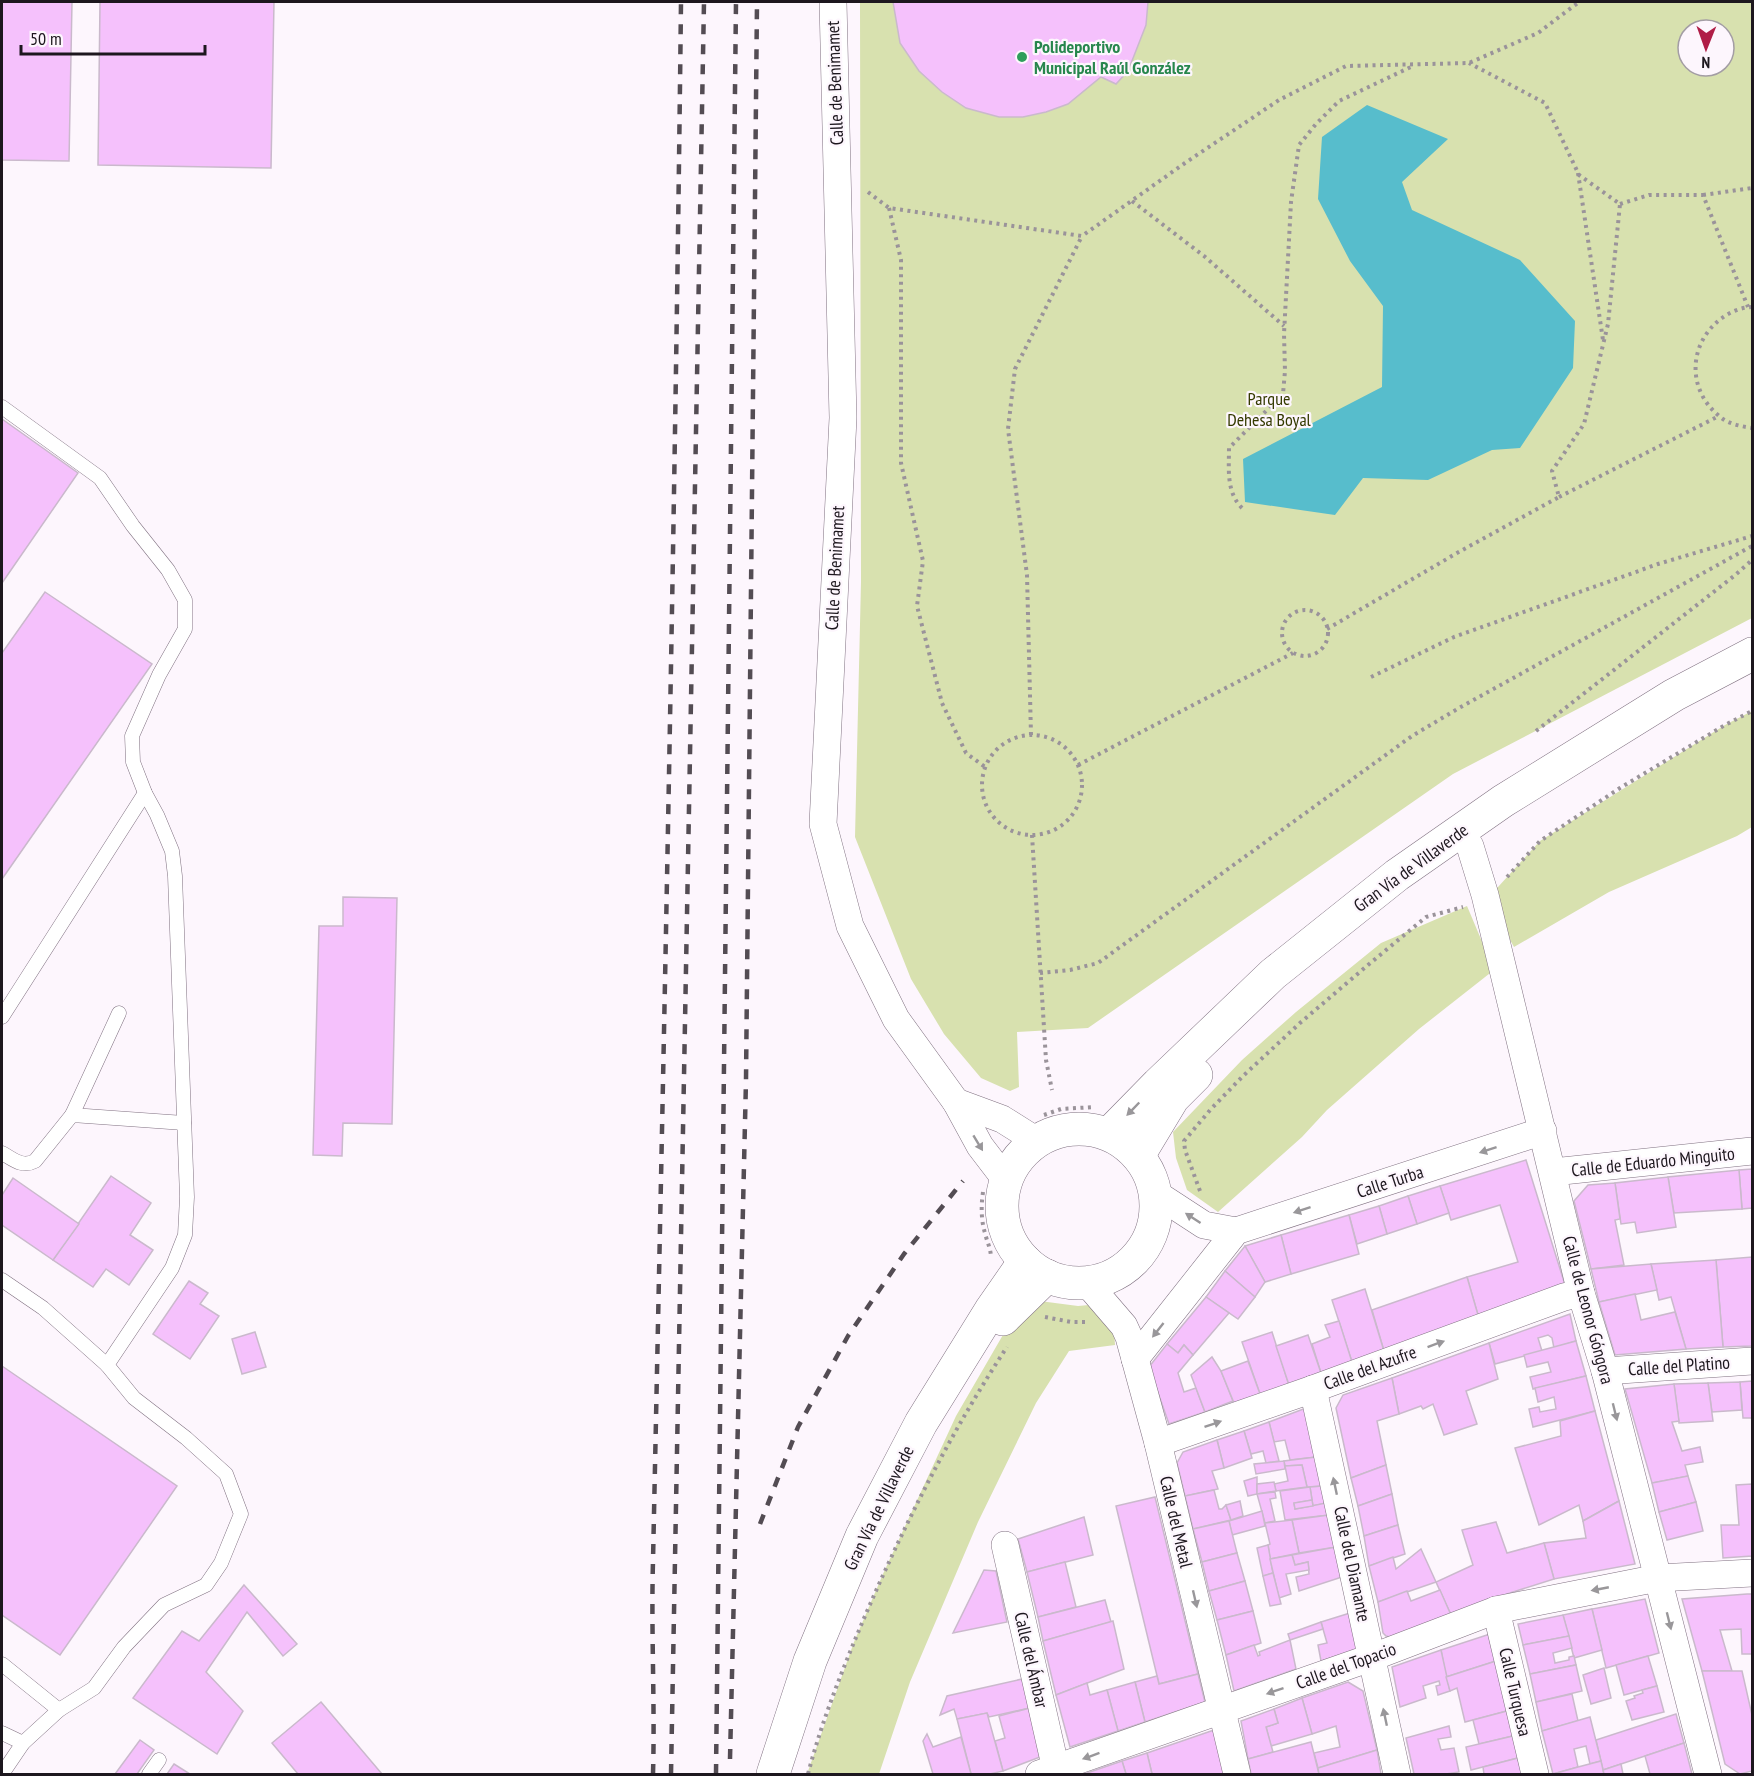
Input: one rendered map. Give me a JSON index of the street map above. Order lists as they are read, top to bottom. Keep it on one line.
{"streets":{"street":["Calle de Benimamet","Gran Vía de Villaverde","Calle de Eduardo Minguito","Calle Turba","Calle de Leonor Góngora","Calle del Platino","Calle del Azufre","Calle del Metal","Calle del Diamante","Calle del Ámbar","Calle del Topacio","Calle Turquesa"]},"crossings":[["Calle de Benimamet","Gran Vía de Villaverde"],["Calle de Benimamet","Calle Turba"],["Calle de Benimamet","Calle del Metal"],["Gran Vía de Villaverde","Calle Turba"],["Gran Vía de Villaverde","Calle de Leonor Góngora"],["Gran Vía de Villaverde","Calle del Metal"],["Calle de Eduardo Minguito","Calle de Leonor Góngora"],["Calle Turba","Calle de Leonor Góngora"],["Calle Turba","Calle del Metal"],["Calle de Leonor Góngora","Calle del Platino"],["Calle de Leonor Góngora","Calle del Azufre"],["Calle de Leonor Góngora","Calle del Topacio"],["Calle del Azufre","Calle del Metal"],["Calle del Azufre","Calle del Diamante"],["Calle del Metal","Calle del Topacio"],["Calle del Diamante","Calle del Topacio"],["Calle del Ámbar","Calle del Topacio"],["Calle del Topacio","Calle Turquesa"]],"one_way":["Calle Turba","Calle de Leonor Góngora","Calle del Azufre","Calle del Metal","Calle del Diamante","Calle del Topacio"],"parks":["Parque Dehesa Boyal"],"places":["Polideportivo Municipal Raúl González"],"scale_bar":"50 m","north":"bottom"}
